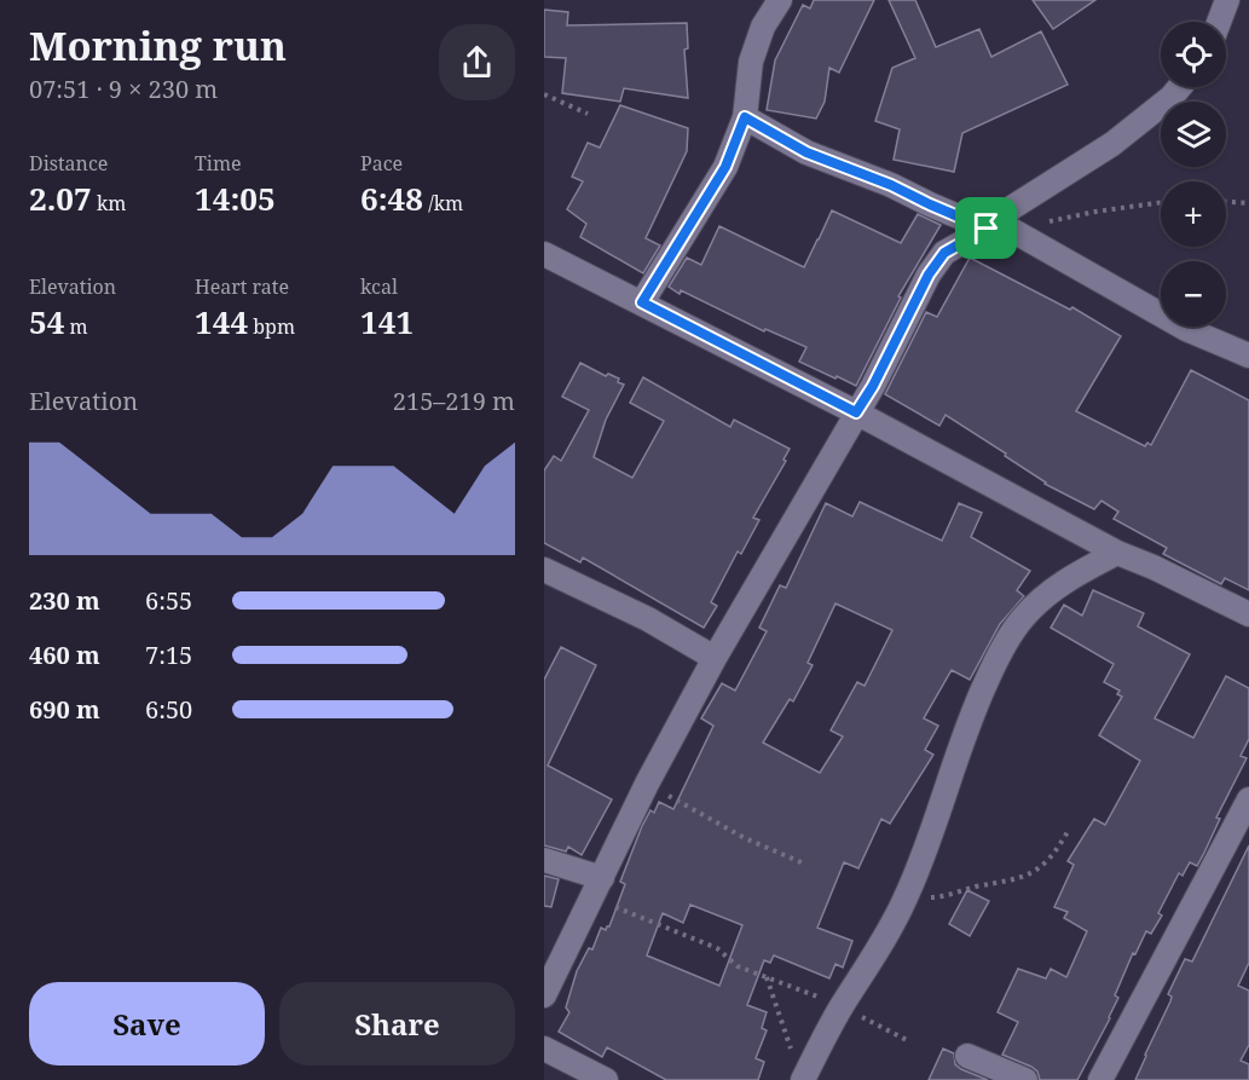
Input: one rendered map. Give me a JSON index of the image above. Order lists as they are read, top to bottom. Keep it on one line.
{"page":{"heading":["Morning run","07:51 · 9 × 230 m"],"map_buttons":["+","−"],"stats":[["Distance","2.07 km"],["Time","14:05"],["Pace","6:48 /km"],["Elevation","54 m"],["Heart rate","144 bpm"],["kcal","141"]],"chart":["Elevation","215–219 m"],"list":[{"name":"230 m","note":"6:55"},{"name":"460 m","note":"7:15"},{"name":"690 m","note":"6:50"}],"buttons":["Save","Share"]}}
